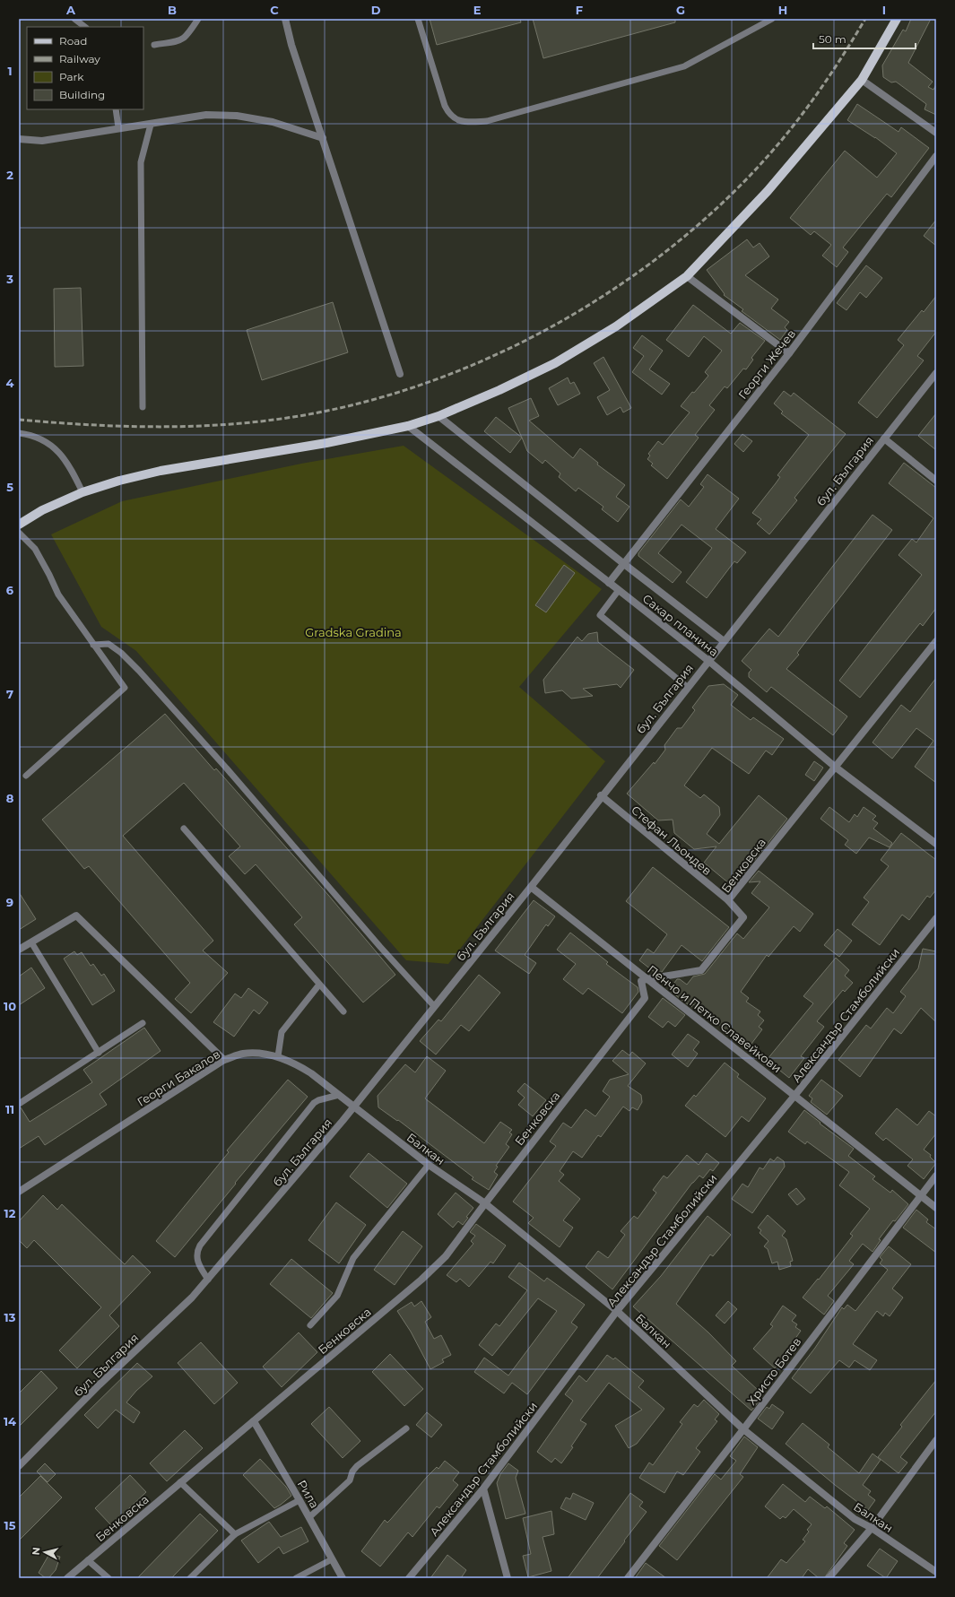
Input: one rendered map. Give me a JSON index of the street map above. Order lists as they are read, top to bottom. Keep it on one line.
{"streets":{"street":["Георги Жечев","бул. България","Сакар планина","Стефан Льондев","Бенковска","Александър Стамболийски","Пенчо и Петко Славейкови","Георги Бакалов","Балкан","Христо Ботев","Рила"]},"crossings":[["Георги Жечев","Сакар планина"],["бул. България","Сакар планина"],["бул. България","Стефан Льондев"],["бул. България","Пенчо и Петко Славейкови"],["бул. България","Георги Бакалов"],["бул. България","Балкан"],["Сакар планина","Бенковска"],["Стефан Льондев","Бенковска"],["Бенковска","Пенчо и Петко Славейкови"],["Бенковска","Балкан"],["Бенковска","Рила"],["Александър Стамболийски","Пенчо и Петко Славейкови"],["Александър Стамболийски","Балкан"],["Пенчо и Петко Славейкови","Христо Ботев"],["Георги Бакалов","Балкан"],["Балкан","Христо Ботев"]],"parks":["Gradska Gradina"],"legend":["Road","Railway","Park","Building"],"scale_bar":"50 m","north":"left","grid":{"columns":["A","B","C","D","E","F","G","H","I"],"rows":["1","2","3","4","5","6","7","8","9","10","11","12","13","14","15"]}}
